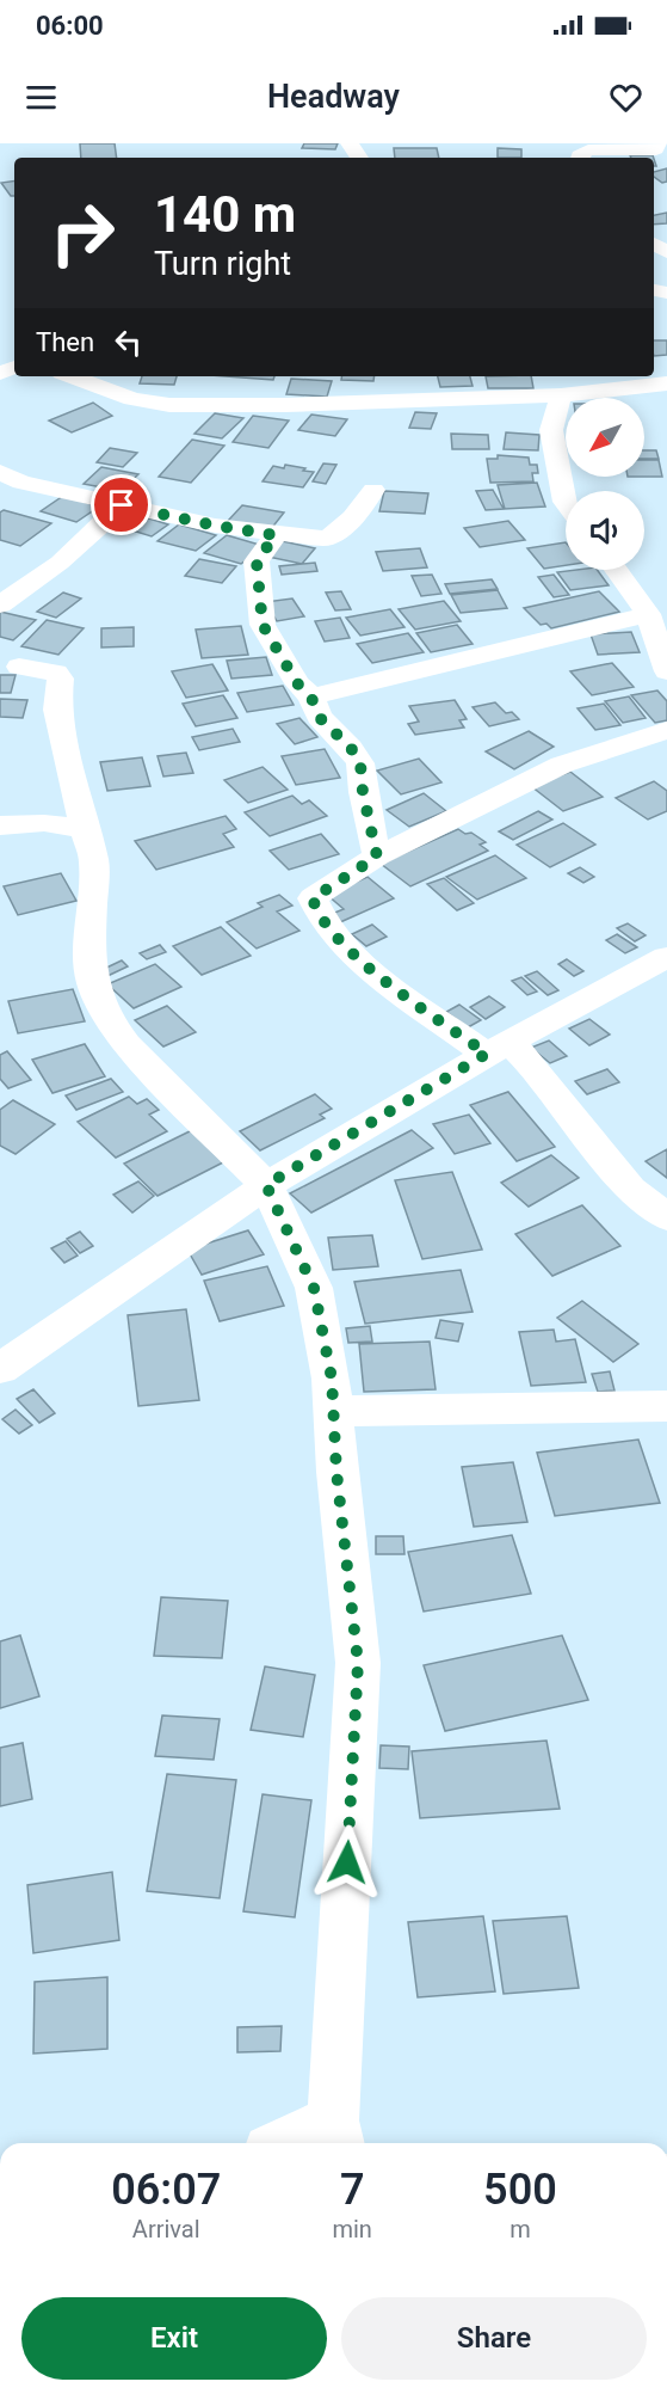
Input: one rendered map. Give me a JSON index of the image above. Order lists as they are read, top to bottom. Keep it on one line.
{"north":"bottom left","page":{"status":"06:00","header":"Headway","turn":["140 m","Turn right"],"then":"Then","eta":["06:07","Arrival","7","min","500","m"],"buttons":["Exit","Share"]}}
